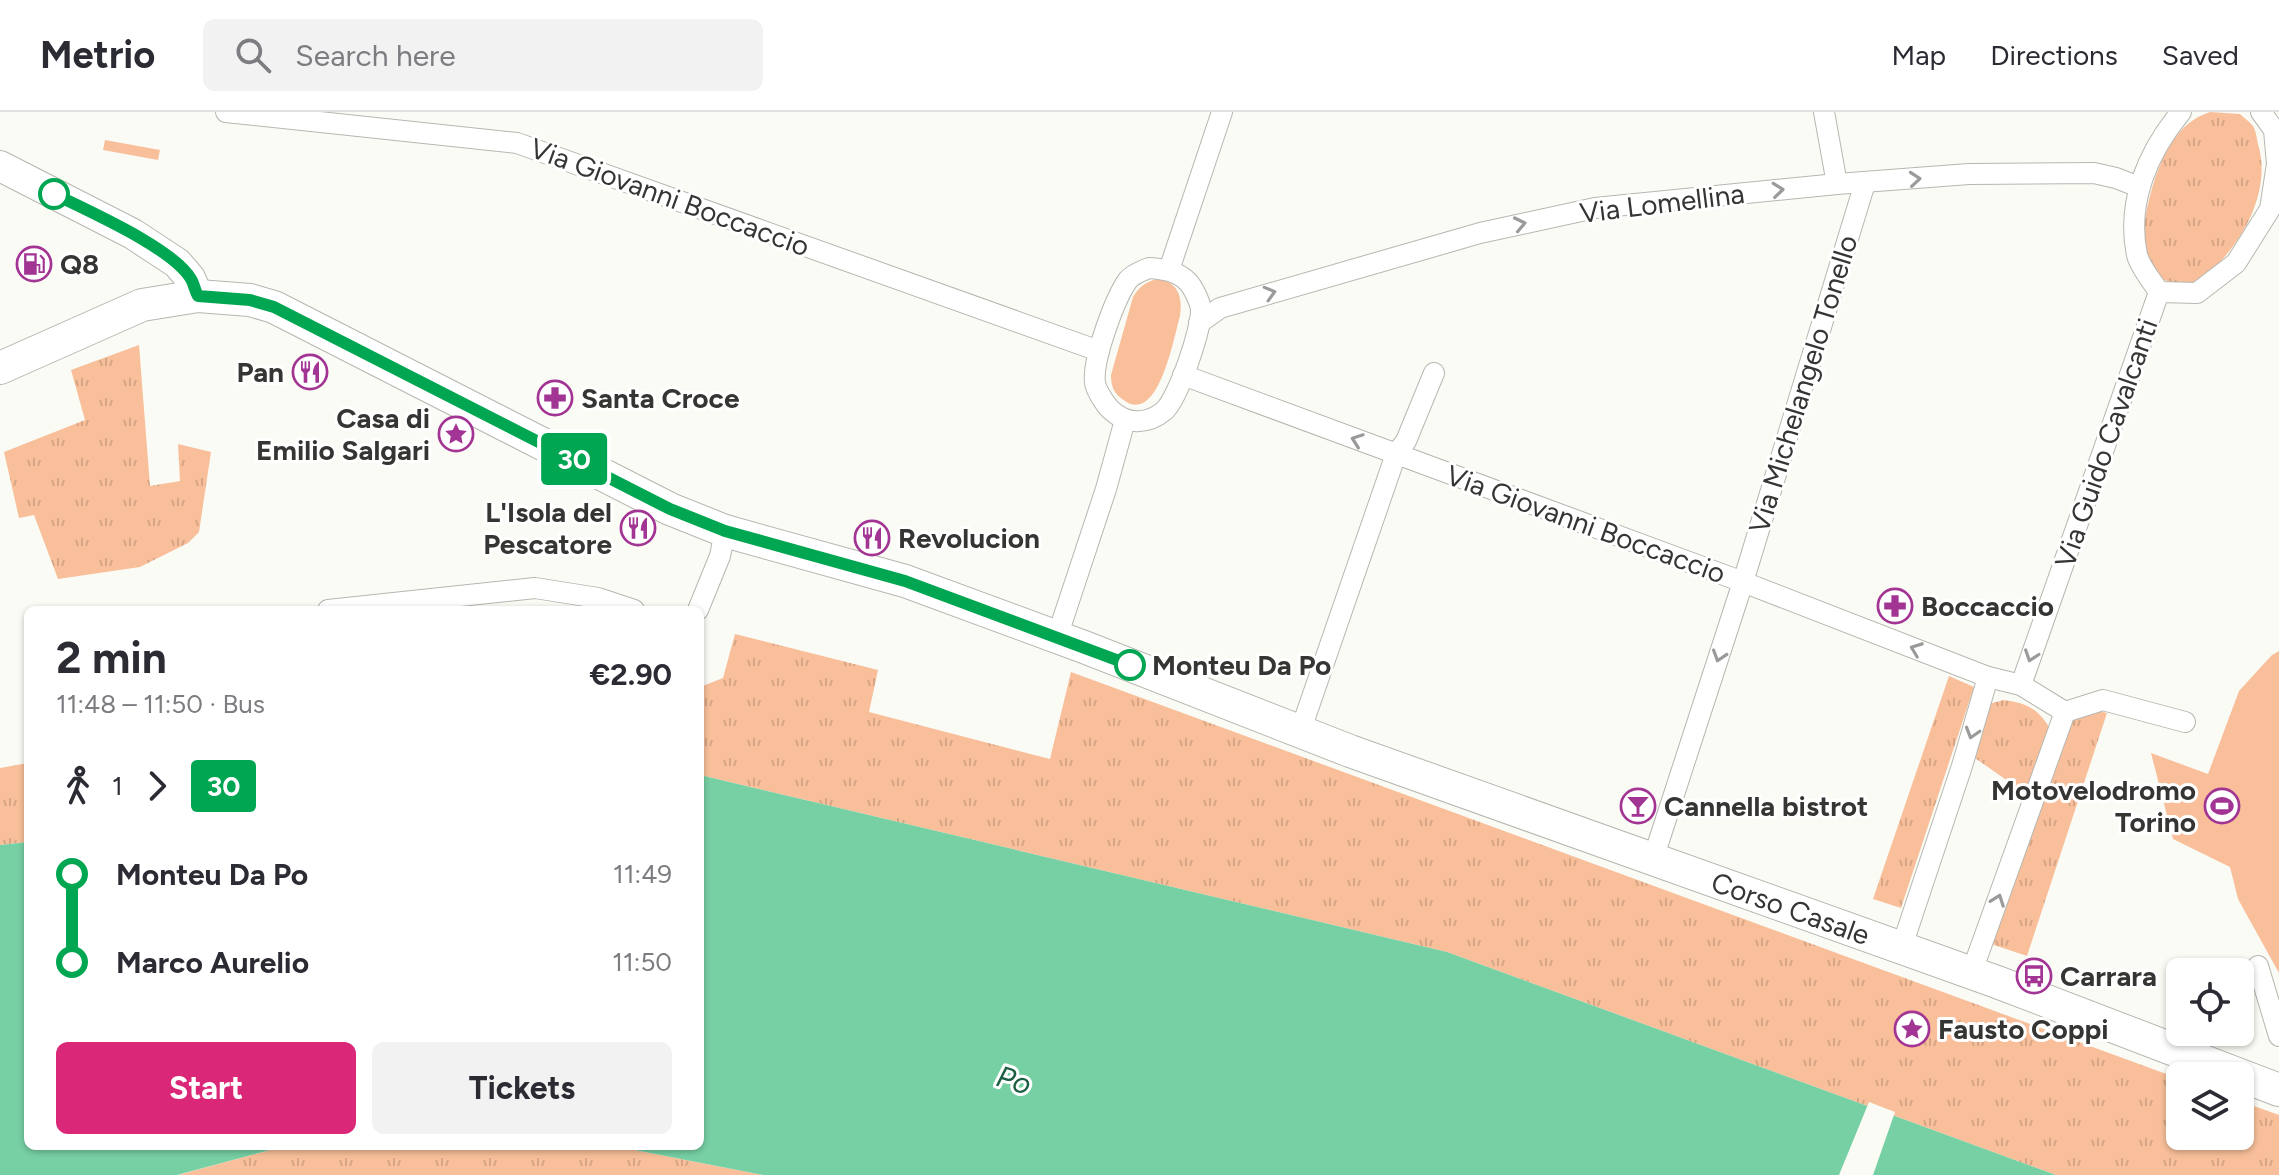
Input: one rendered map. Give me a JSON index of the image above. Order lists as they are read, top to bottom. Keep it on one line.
{"streets":{"main road":["Corso Casale"],"street":["Via Giovanni Boccaccio","Via Lomellina","Via Michelangelo Tonello","Via Guido Cavalcanti"]},"crossings":[["Via Giovanni Boccaccio","Via Lomellina"],["Via Giovanni Boccaccio","Via Michelangelo Tonello"],["Via Giovanni Boccaccio","Via Guido Cavalcanti"],["Via Lomellina","Via Michelangelo Tonello"],["Via Michelangelo Tonello","Corso Casale"]],"one_way":["Via Lomellina","Via Michelangelo Tonello","Via Guido Cavalcanti"],"water":["Po"],"places":{"fuel station":["Q8"],"restaurant":["Pan","L'Isola del Pescatore","Revolucion"],"pharmacy":["Santa Croce","Boccaccio"],"place":["Casa di Emilio Salgari","Fausto Coppi"],"other":["Monteu Da Po"],"bar":["Cannella bistrot"],"sports":["Motovelodromo Torino"],"bus stop":["Carrara"]},"lines":["bus line 30"],"page":{"header":"Metrio","search":"Search here","nav":["Map","Directions","Saved"],"on_map":"30","heading":["2 min","11:48 – 11:50 · Bus","€2.90"],"legs":["1","30"],"list":[{"name":"Monteu Da Po","value":"11:49"},{"name":"Marco Aurelio","value":"11:50"}],"buttons":["Start","Tickets"]}}
